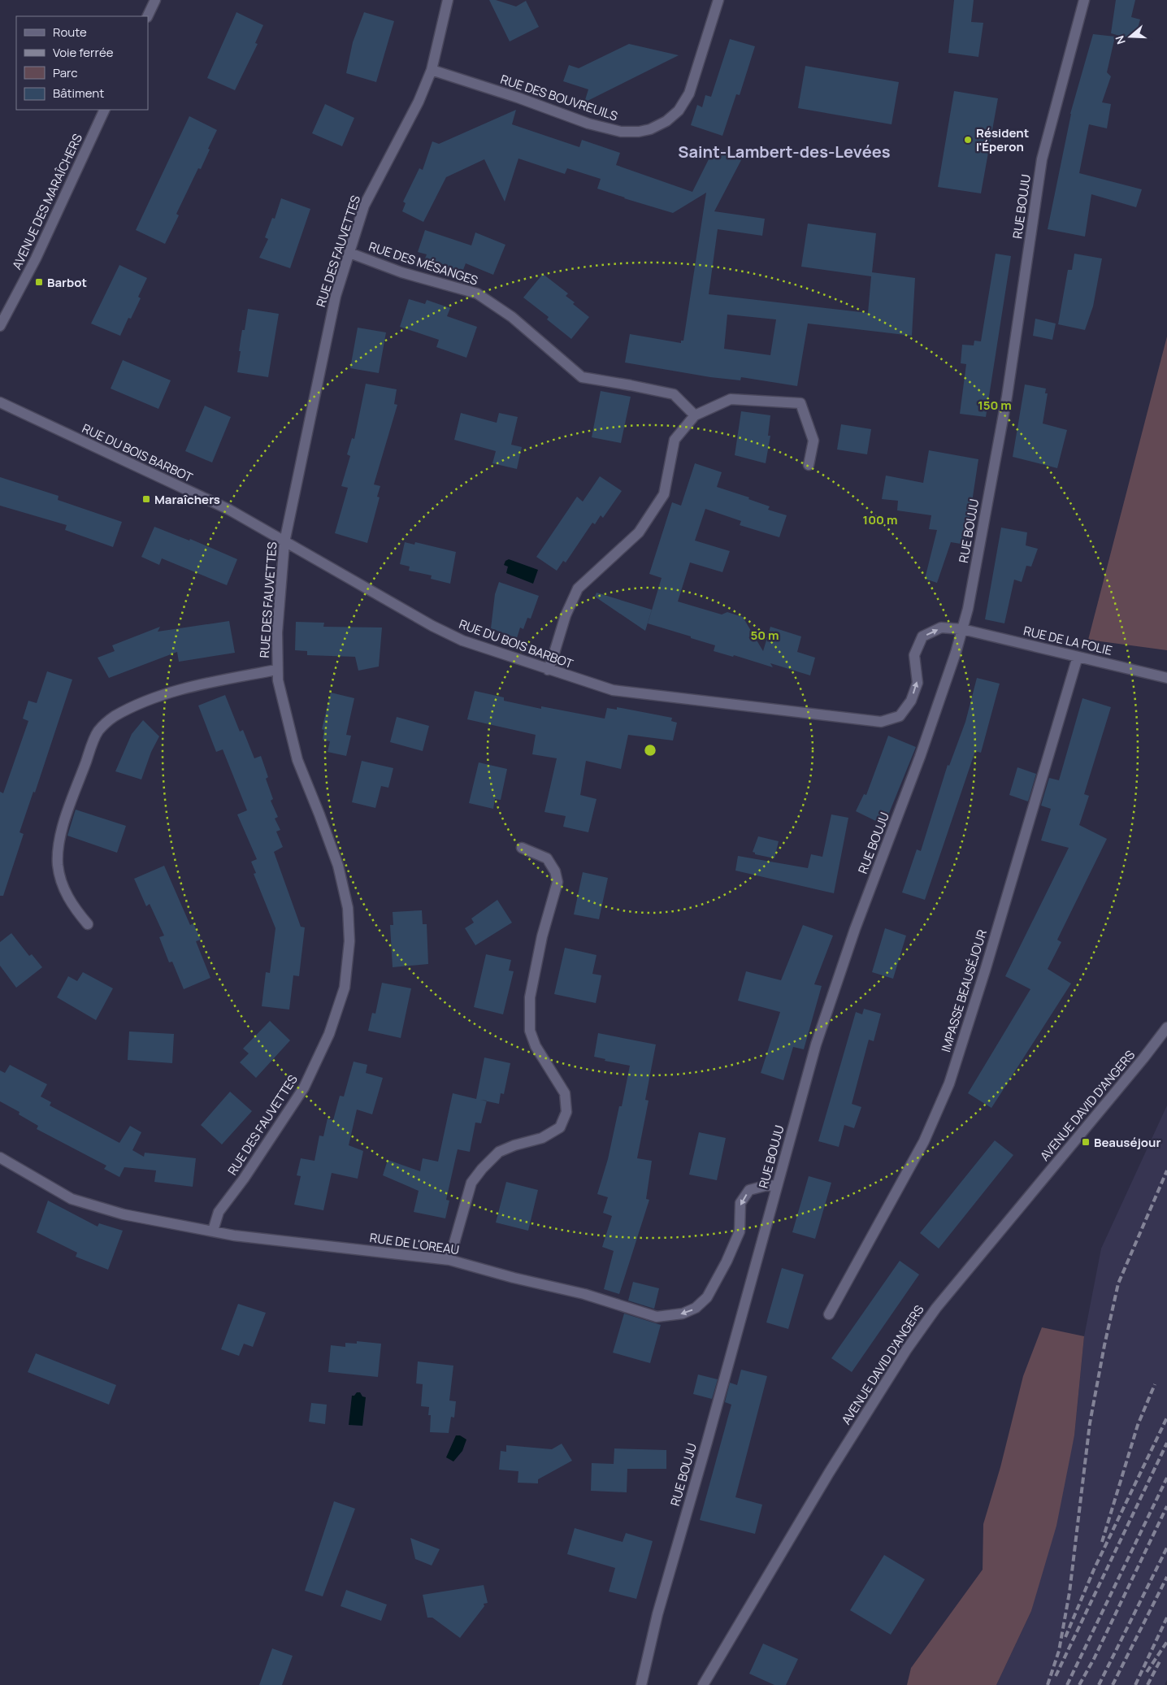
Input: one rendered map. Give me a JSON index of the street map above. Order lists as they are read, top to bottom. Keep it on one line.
{"streets":{"street":["RUE DES BOUVREUILS","AVENUE DES MARAÎCHERS","RUE BOUJU","RUE DES FAUVETTES","RUE DES MÉSANGES","RUE DU BOIS BARBOT","RUE DE LA FOLIE","IMPASSE BEAUSÉJOUR","AVENUE DAVID D'ANGERS","RUE DE L'OREAU"]},"crossings":[["RUE DES BOUVREUILS","RUE DES FAUVETTES"],["RUE BOUJU","RUE DU BOIS BARBOT"],["RUE BOUJU","RUE DE LA FOLIE"],["RUE BOUJU","RUE DE L'OREAU"],["RUE DES FAUVETTES","RUE DES MÉSANGES"],["RUE DES FAUVETTES","RUE DU BOIS BARBOT"],["RUE DES FAUVETTES","RUE DE L'OREAU"],["RUE DU BOIS BARBOT","RUE DE LA FOLIE"],["RUE DE LA FOLIE","IMPASSE BEAUSÉJOUR"]],"one_way":["RUE DU BOIS BARBOT","RUE DE L'OREAU"],"districts":["Saint-Lambert-des-Levées"],"places":{"other":["Résident l'Éperon"],"transit":["Barbot","Maraîchers","Beauséjour"]},"legend":["Route","Voie ferrée","Parc","Bâtiment"],"north":"left","rings":["150 m","100 m","50 m"]}
